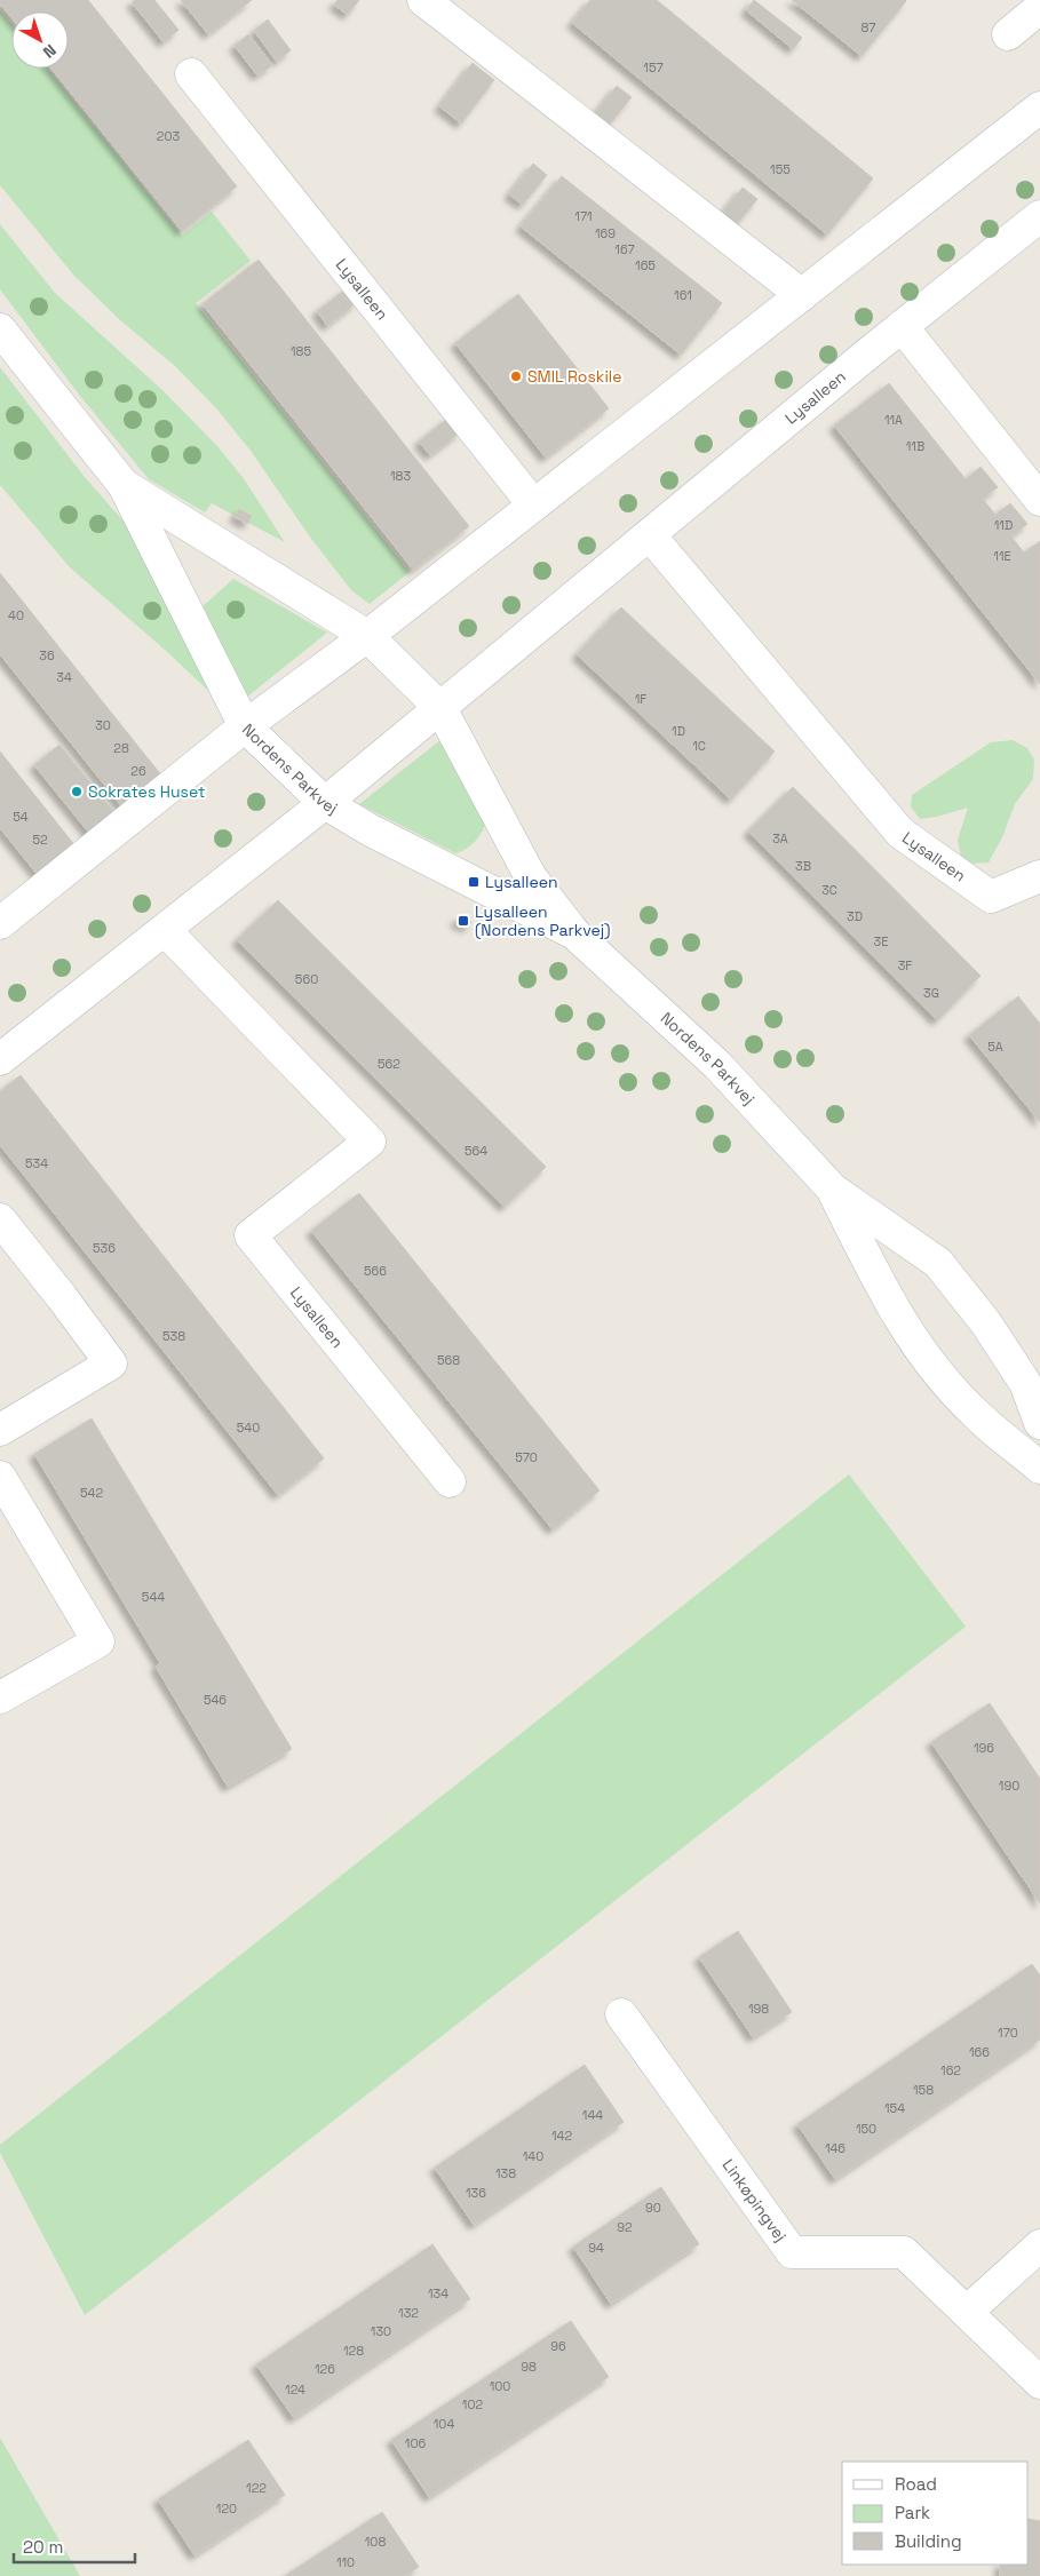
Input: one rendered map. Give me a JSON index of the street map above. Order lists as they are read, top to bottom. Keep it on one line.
{"streets":{"street":["Lysalleen","Nordens Parkvej","Linkøpingvej"]},"crossings":[["Lysalleen","Nordens Parkvej"]],"places":{"other":["SMIL Roskile","Sokrates Huset"],"transit":["Lysalleen","Lysalleen (Nordens Parkvej)"]},"house_numbers":["87","157","203","155","171","169","167","165","161","185","11A","11B","183","11D","11E","40","36","34","1F","30","1D","1C","28","26","54","3A","52","3B","3C","3D","3E","3F","560","3G","5A","562","564","534","536","566","538","568","540","570","542","544","546","196","190","198","170","166","162","158","154","144","150","142","146","140","138","136","90","92","94","134","132","130","96","128","98","126","100","124","102","104","106","122","120","108","110"],"legend":["Road","Park","Building"],"scale_bar":"20 m","north":"bottom right"}
